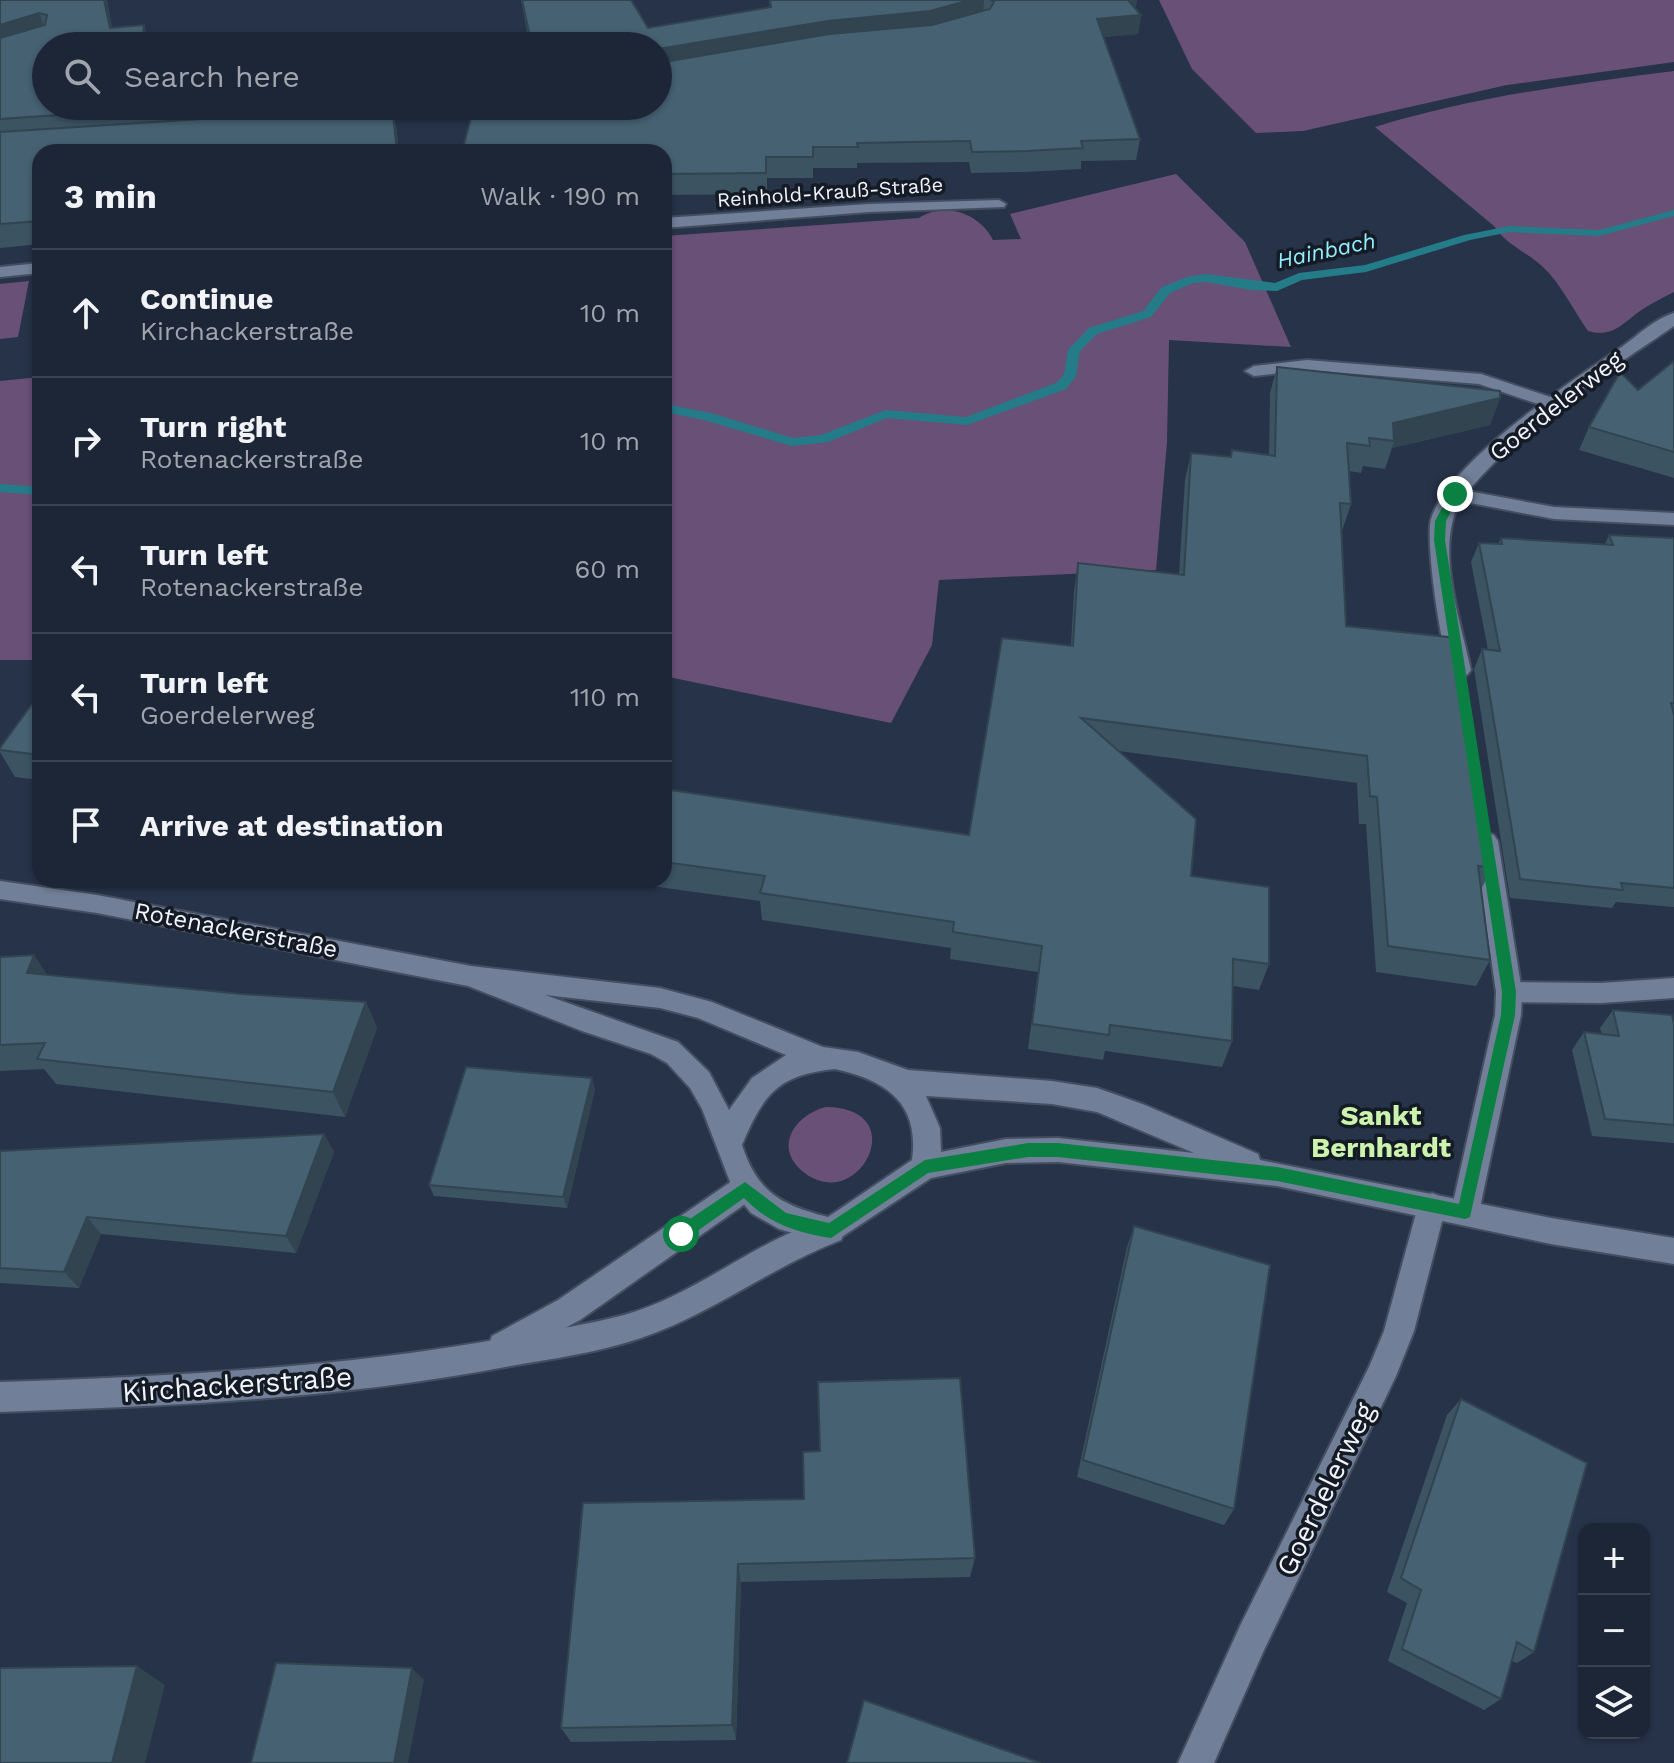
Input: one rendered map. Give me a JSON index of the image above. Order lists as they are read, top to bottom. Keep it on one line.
{"streets":{"street":["Reinhold-Krauß-Straße","Goerdelerweg","Rotenackerstraße","Kirchackerstraße"]},"crossings":[["Goerdelerweg","Rotenackerstraße"],["Rotenackerstraße","Kirchackerstraße"]],"districts":["Sankt Bernhardt"],"water":["Hainbach"],"page":{"search":"Search here","heading":["3 min","Walk · 190 m"],"list":[["Continue","Kirchackerstraße","10 m"],["Turn right","Rotenackerstraße","10 m"],["Turn left","Rotenackerstraße","60 m"],["Turn left","Goerdelerweg","110 m"],"Arrive at destination"],"map_buttons":["+","−"]}}
